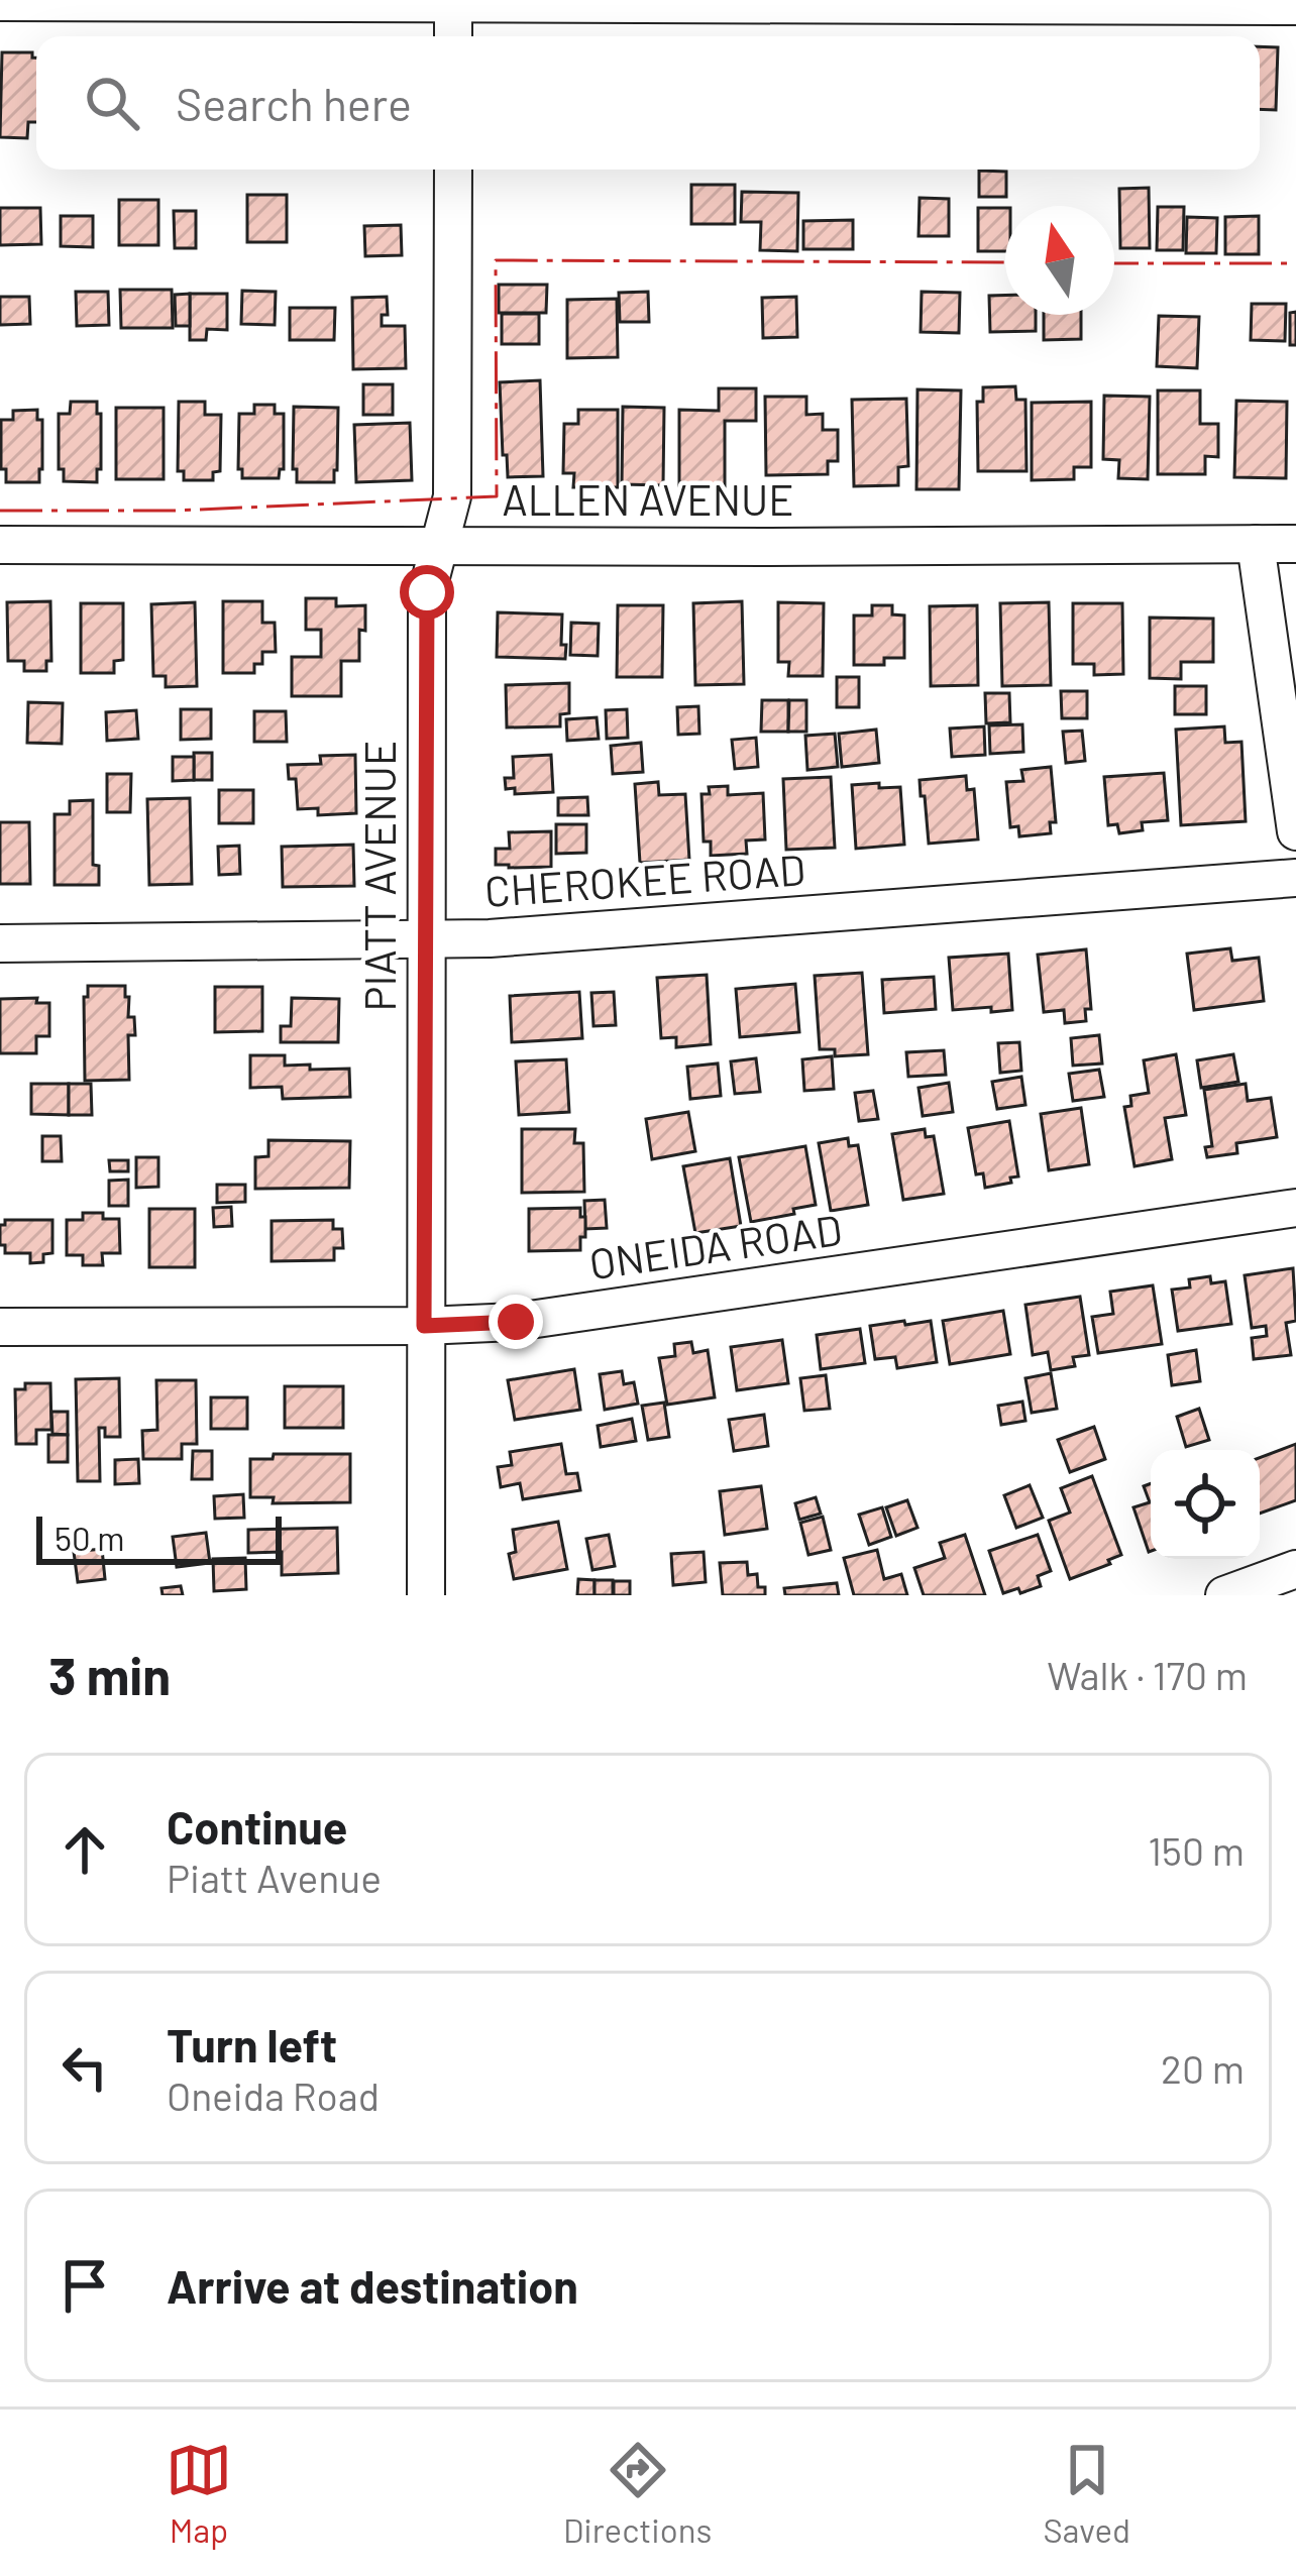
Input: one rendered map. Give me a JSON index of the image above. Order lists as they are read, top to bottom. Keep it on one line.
{"streets":{"street":["ALLEN AVENUE","PIATT AVENUE","CHEROKEE ROAD","ONEIDA ROAD"]},"crossings":[["ALLEN AVENUE","PIATT AVENUE"],["PIATT AVENUE","CHEROKEE ROAD"],["PIATT AVENUE","ONEIDA ROAD"]],"scale_bar":"50 m","north":"top","page":{"search":"Search here","scale":"50 m","heading":["3 min","Walk · 170 m"],"list":[["Continue","Piatt Avenue","150 m"],["Turn left","Oneida Road","20 m"],"Arrive at destination"],"nav":["Map","Directions","Saved"]}}
